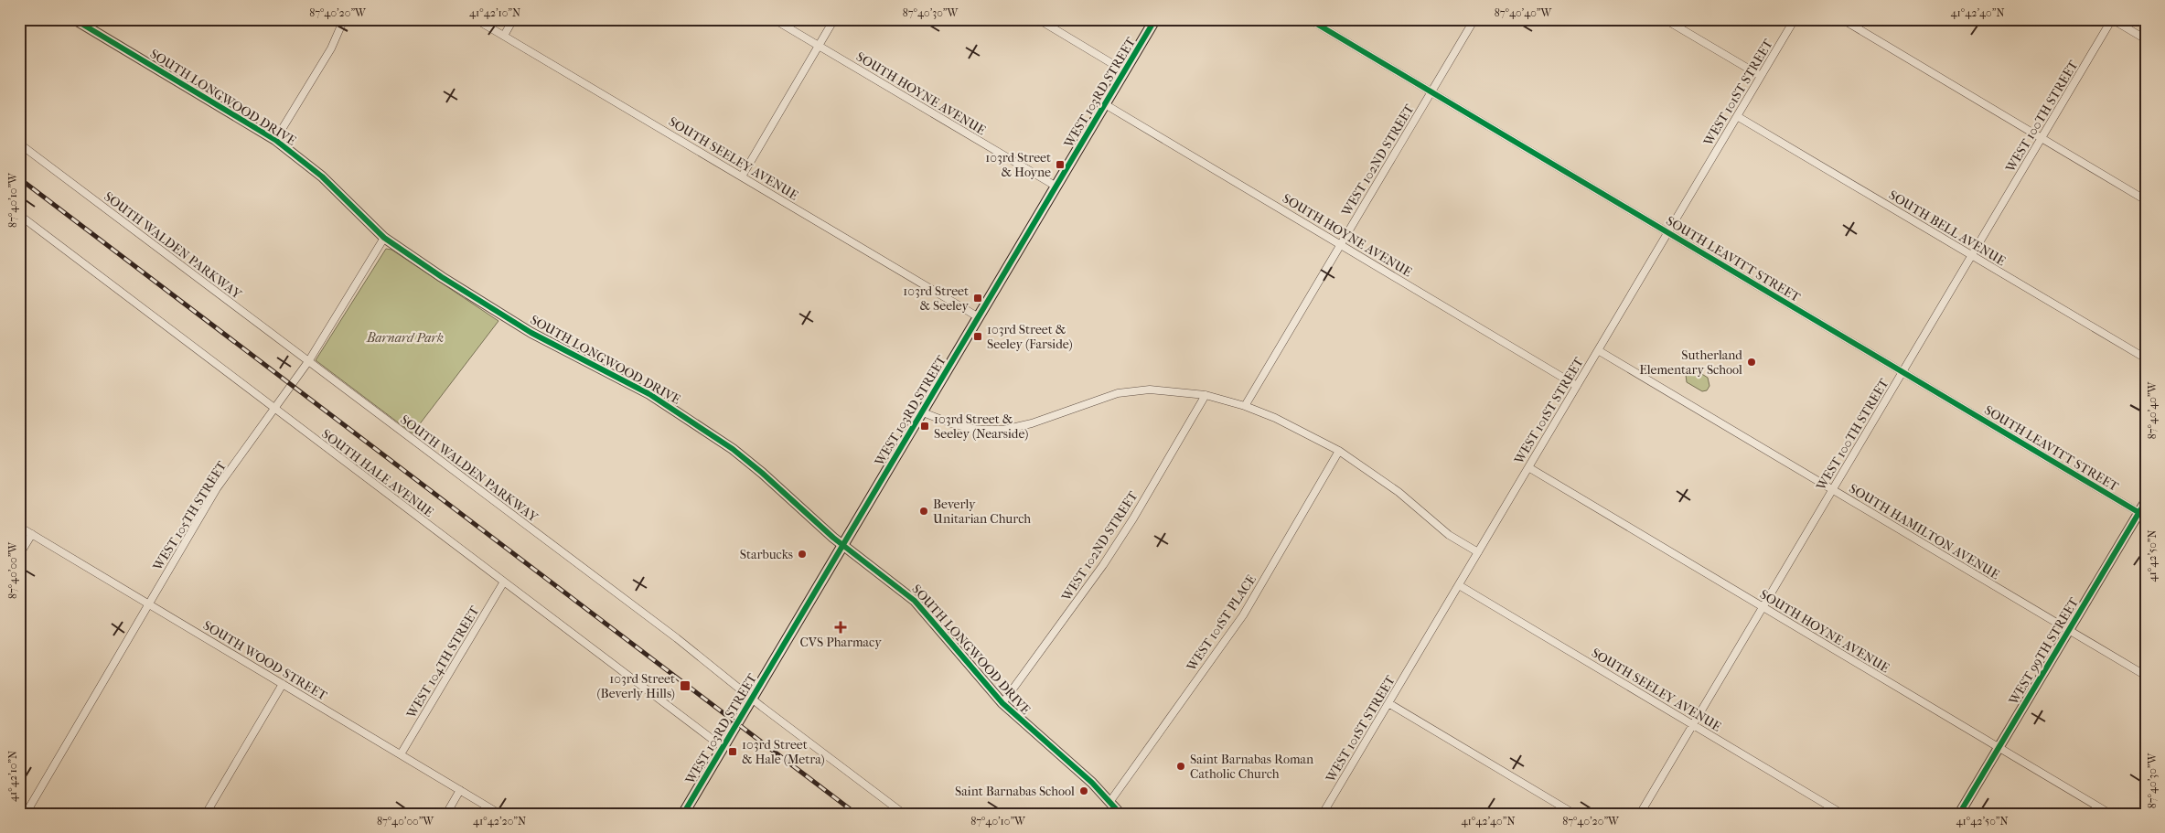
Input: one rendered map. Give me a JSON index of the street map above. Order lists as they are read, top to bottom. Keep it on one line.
{"streets":{"main road":["WEST 103RD STREET"],"street":["WEST 101ST STREET","SOUTH HOYNE AVENUE","SOUTH LONGWOOD DRIVE","WEST 100TH STREET","SOUTH SEELEY AVENUE","WEST 102ND STREET","SOUTH BELL AVENUE","SOUTH WALDEN PARKWAY","SOUTH LEAVITT STREET","SOUTH HALE AVENUE","WEST 105TH STREET","SOUTH HAMILTON AVENUE","WEST 101ST PLACE","WEST 99TH STREET","SOUTH WOOD STREET","WEST 104TH STREET"]},"crossings":[["WEST 103RD STREET","SOUTH HOYNE AVENUE"],["WEST 103RD STREET","SOUTH LONGWOOD DRIVE"],["WEST 103RD STREET","SOUTH SEELEY AVENUE"],["WEST 103RD STREET","SOUTH WALDEN PARKWAY"],["WEST 103RD STREET","SOUTH HALE AVENUE"],["WEST 101ST STREET","SOUTH HOYNE AVENUE"],["WEST 101ST STREET","SOUTH SEELEY AVENUE"],["WEST 101ST STREET","SOUTH BELL AVENUE"],["WEST 101ST STREET","SOUTH LEAVITT STREET"],["WEST 101ST STREET","SOUTH HAMILTON AVENUE"],["SOUTH HOYNE AVENUE","WEST 100TH STREET"],["SOUTH HOYNE AVENUE","WEST 102ND STREET"],["SOUTH HOYNE AVENUE","WEST 99TH STREET"],["SOUTH LONGWOOD DRIVE","WEST 102ND STREET"],["SOUTH LONGWOOD DRIVE","WEST 105TH STREET"],["SOUTH LONGWOOD DRIVE","WEST 101ST PLACE"],["WEST 100TH STREET","SOUTH SEELEY AVENUE"],["WEST 100TH STREET","SOUTH BELL AVENUE"],["WEST 100TH STREET","SOUTH LEAVITT STREET"],["WEST 100TH STREET","SOUTH HAMILTON AVENUE"],["WEST 102ND STREET","SOUTH LEAVITT STREET"],["SOUTH WALDEN PARKWAY","WEST 105TH STREET"],["SOUTH LEAVITT STREET","WEST 99TH STREET"],["SOUTH HALE AVENUE","WEST 105TH STREET"],["SOUTH HALE AVENUE","WEST 104TH STREET"],["WEST 105TH STREET","SOUTH WOOD STREET"],["SOUTH HAMILTON AVENUE","WEST 99TH STREET"],["SOUTH WOOD STREET","WEST 104TH STREET"]],"parks":["Barnard Park"],"places":{"transit":["103rd Street & Hoyne","103rd Street & Seeley","103rd Street & Seeley (Farside)","103rd Street & Seeley (Nearside)","103rd Street (Beverly Hills)","103rd Street & Hale (Metra)"],"other":["Sutherland Elementary School","Beverly Unitarian Church","Starbucks","Saint Barnabas Roman Catholic Church","Saint Barnabas School"],"health":["CVS Pharmacy"]},"coordinates":["87°40'20\"W","41°42'10\"N","87°40'30\"W","87°40'40\"W","41°42'40\"N","87°40'10\"W","41°42'50\"N","87°40'00\"W","41°42'20\"N"]}
